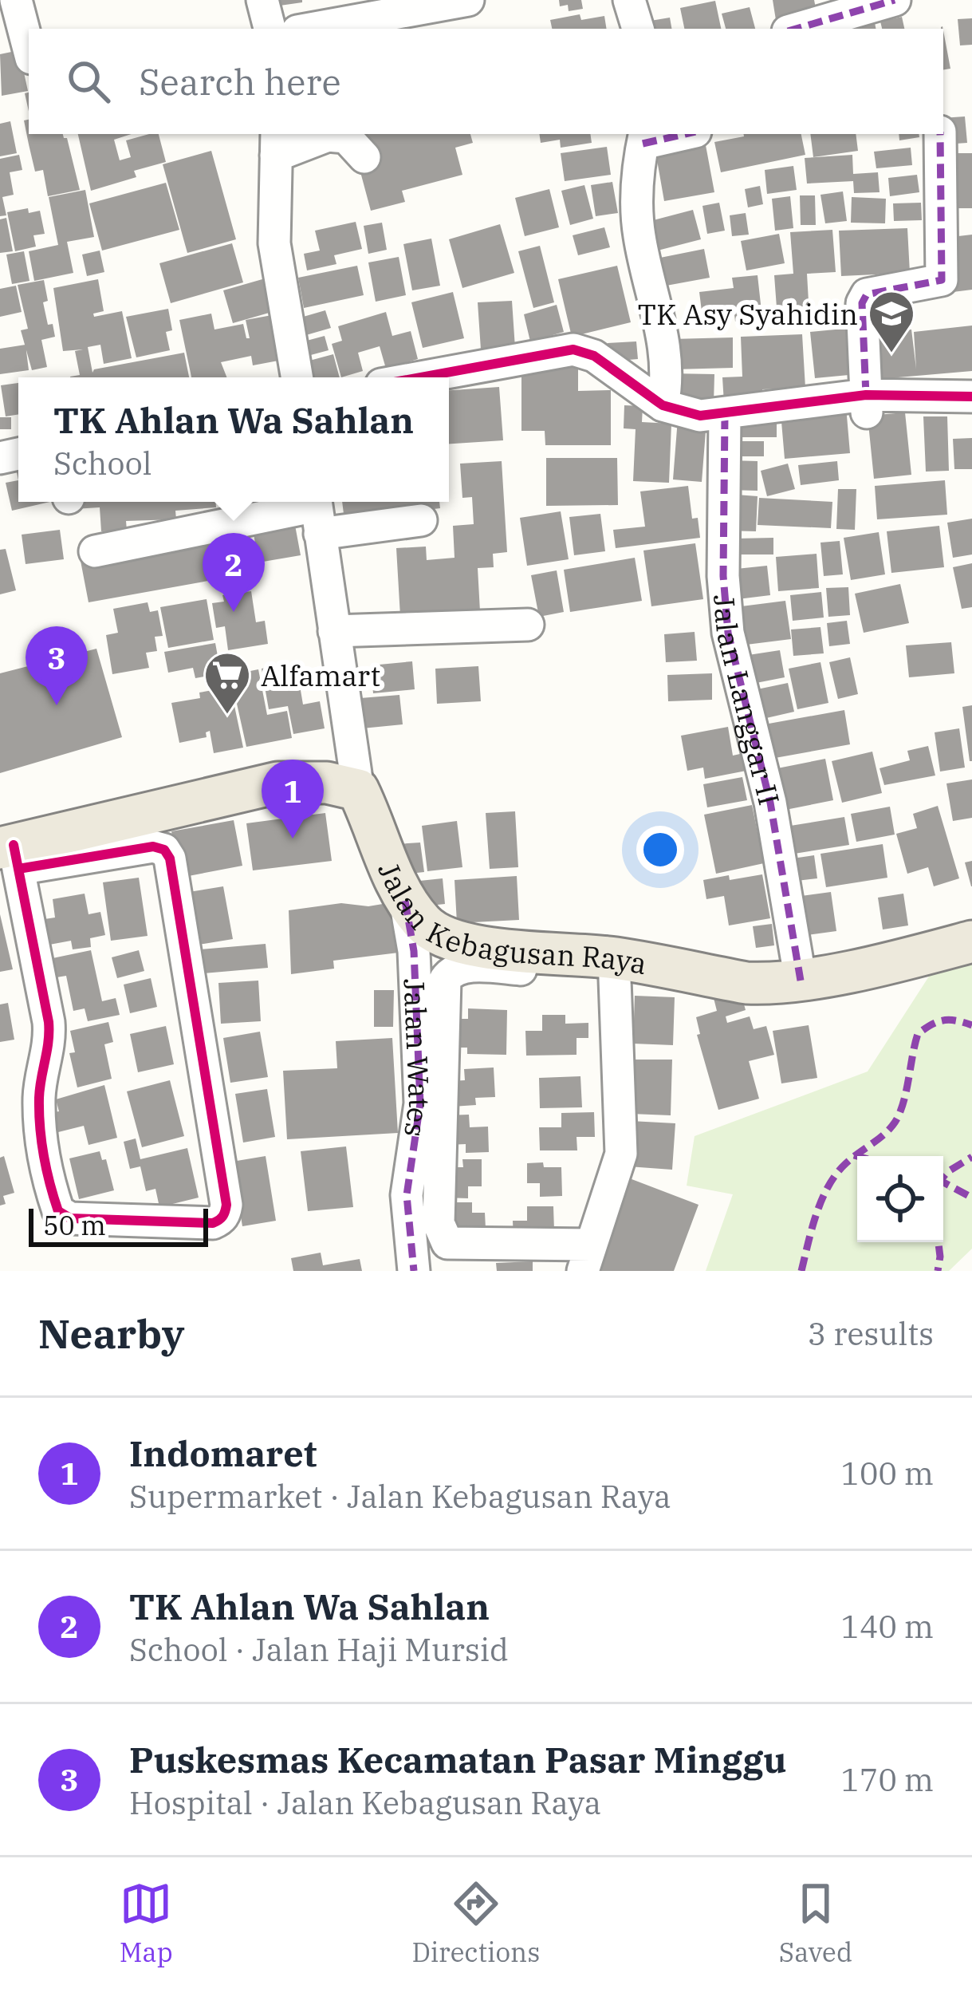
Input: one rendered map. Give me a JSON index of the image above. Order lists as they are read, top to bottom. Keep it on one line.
{"streets":{"main road":["Jalan Kebagusan Raya"],"street":["Jalan Langgar II","Jalan Wates"]},"crossings":[["Jalan Langgar II","Jalan Kebagusan Raya"],["Jalan Kebagusan Raya","Jalan Wates"]],"places":{"school or university":["TK Asy Syahidin"],"supermarket":["Alfamart"]},"scale_bar":"50 m","page":{"search":"Search here","popup":["TK Ahlan Wa Sahlan","School"],"pins":["2","3","1"],"scale":"50 m","heading":["Nearby","3 results"],"list":[{"mark":"1","name":"Indomaret","note":"Supermarket · Jalan Kebagusan Raya","value":"100 m"},{"mark":"2","name":"TK Ahlan Wa Sahlan","note":"School · Jalan Haji Mursid","value":"140 m"},{"mark":"3","name":"Puskesmas Kecamatan Pasar Minggu","note":"Hospital · Jalan Kebagusan Raya","value":"170 m"}],"nav":["Map","Directions","Saved"]}}
